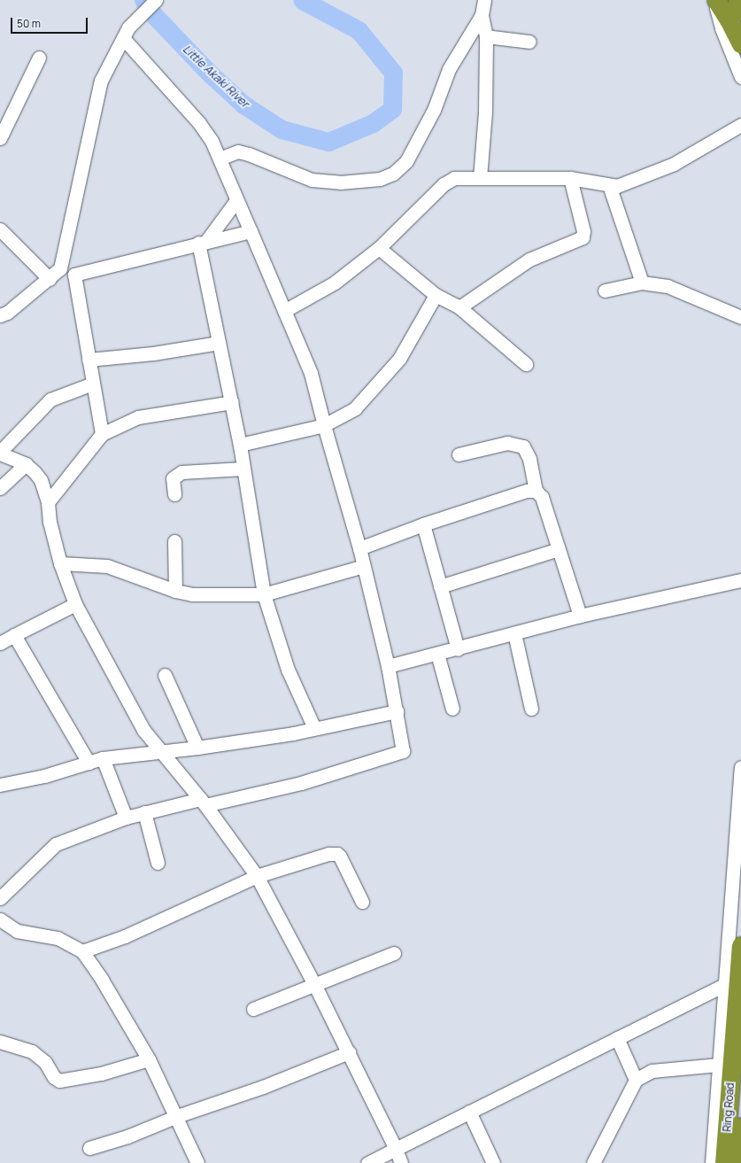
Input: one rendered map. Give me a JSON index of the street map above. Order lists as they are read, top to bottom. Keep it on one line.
{"streets":{"highway":["Ring Road"]},"water":["Little Akaki River"],"scale_bar":"50 m"}
